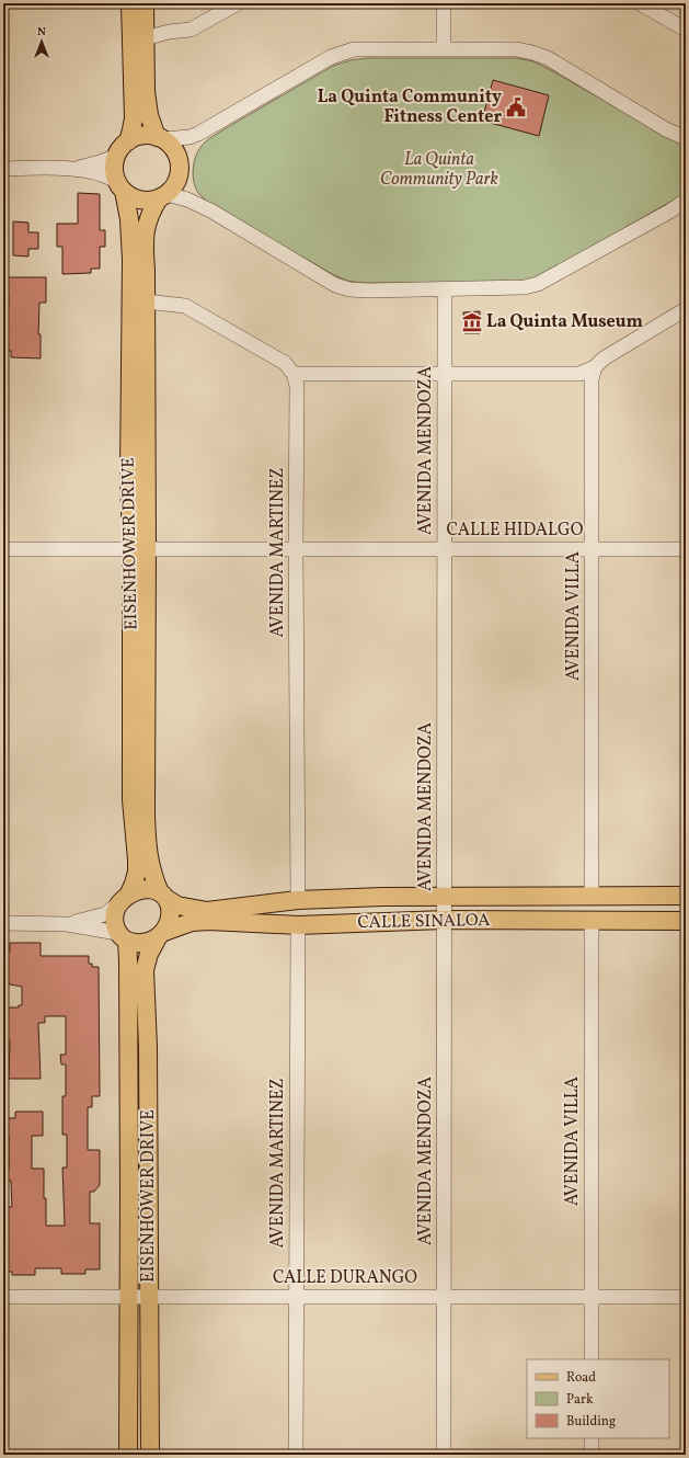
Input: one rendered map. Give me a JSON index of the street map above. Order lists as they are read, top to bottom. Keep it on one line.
{"streets":{"main road":["EISENHOWER DRIVE","CALLE SINALOA"],"street":["AVENIDA MENDOZA","CALLE HIDALGO","AVENIDA MARTINEZ","AVENIDA VILLA","CALLE DURANGO"]},"crossings":[["AVENIDA MENDOZA","CALLE HIDALGO"],["AVENIDA MENDOZA","CALLE SINALOA"],["AVENIDA MENDOZA","CALLE DURANGO"],["CALLE HIDALGO","EISENHOWER DRIVE"],["CALLE HIDALGO","AVENIDA MARTINEZ"],["CALLE HIDALGO","AVENIDA VILLA"],["EISENHOWER DRIVE","CALLE SINALOA"],["EISENHOWER DRIVE","CALLE DURANGO"],["AVENIDA MARTINEZ","CALLE SINALOA"],["AVENIDA MARTINEZ","CALLE DURANGO"],["AVENIDA VILLA","CALLE SINALOA"],["AVENIDA VILLA","CALLE DURANGO"]],"parks":["La Quinta Community Park"],"places":{"public building":["La Quinta Community Fitness Center"],"museum":["La Quinta Museum"]},"legend":["Road","Park","Building"],"north":"top"}
